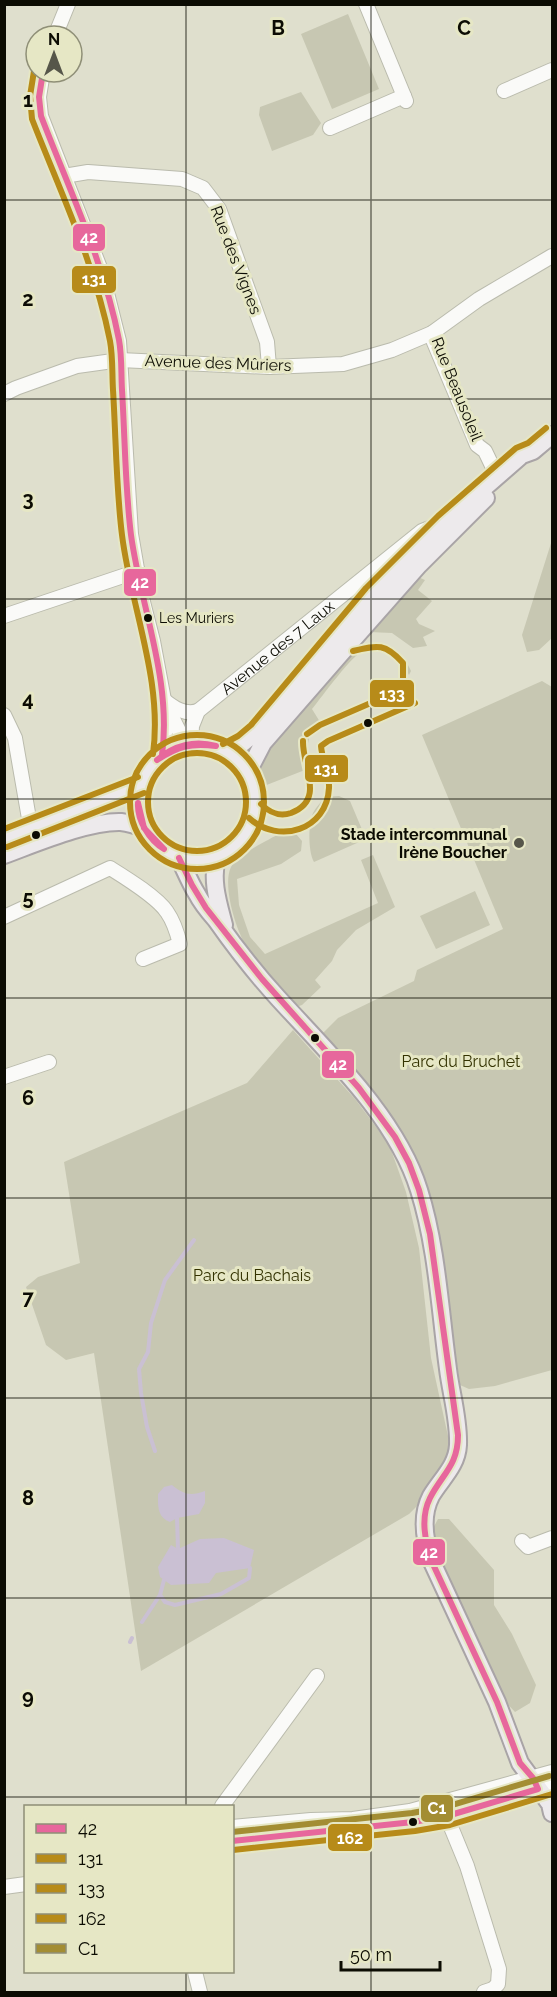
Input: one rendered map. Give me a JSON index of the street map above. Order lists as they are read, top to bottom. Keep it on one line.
{"streets":{"main road":["Avenue des 7 Laux"],"street":["Rue des Vignes","Avenue des Mûriers","Rue Beausoleil"]},"crossings":[["Rue des Vignes","Avenue des Mûriers"],["Avenue des Mûriers","Rue Beausoleil"],["Rue Beausoleil","Avenue des 7 Laux"]],"parks":["Parc du Bruchet","Parc du Bachais"],"places":["Les Muriers","Stade intercommunal Irène Boucher"],"lines":["transit line 42","transit line 131","transit line 133","transit line C1","transit line 162"],"legend":["42","131","133","162","C1"],"scale_bar":"50 m","north":"top","grid":{"columns":["B","C"],"rows":["1","2","3","4","5","6","7","8","9"]}}
